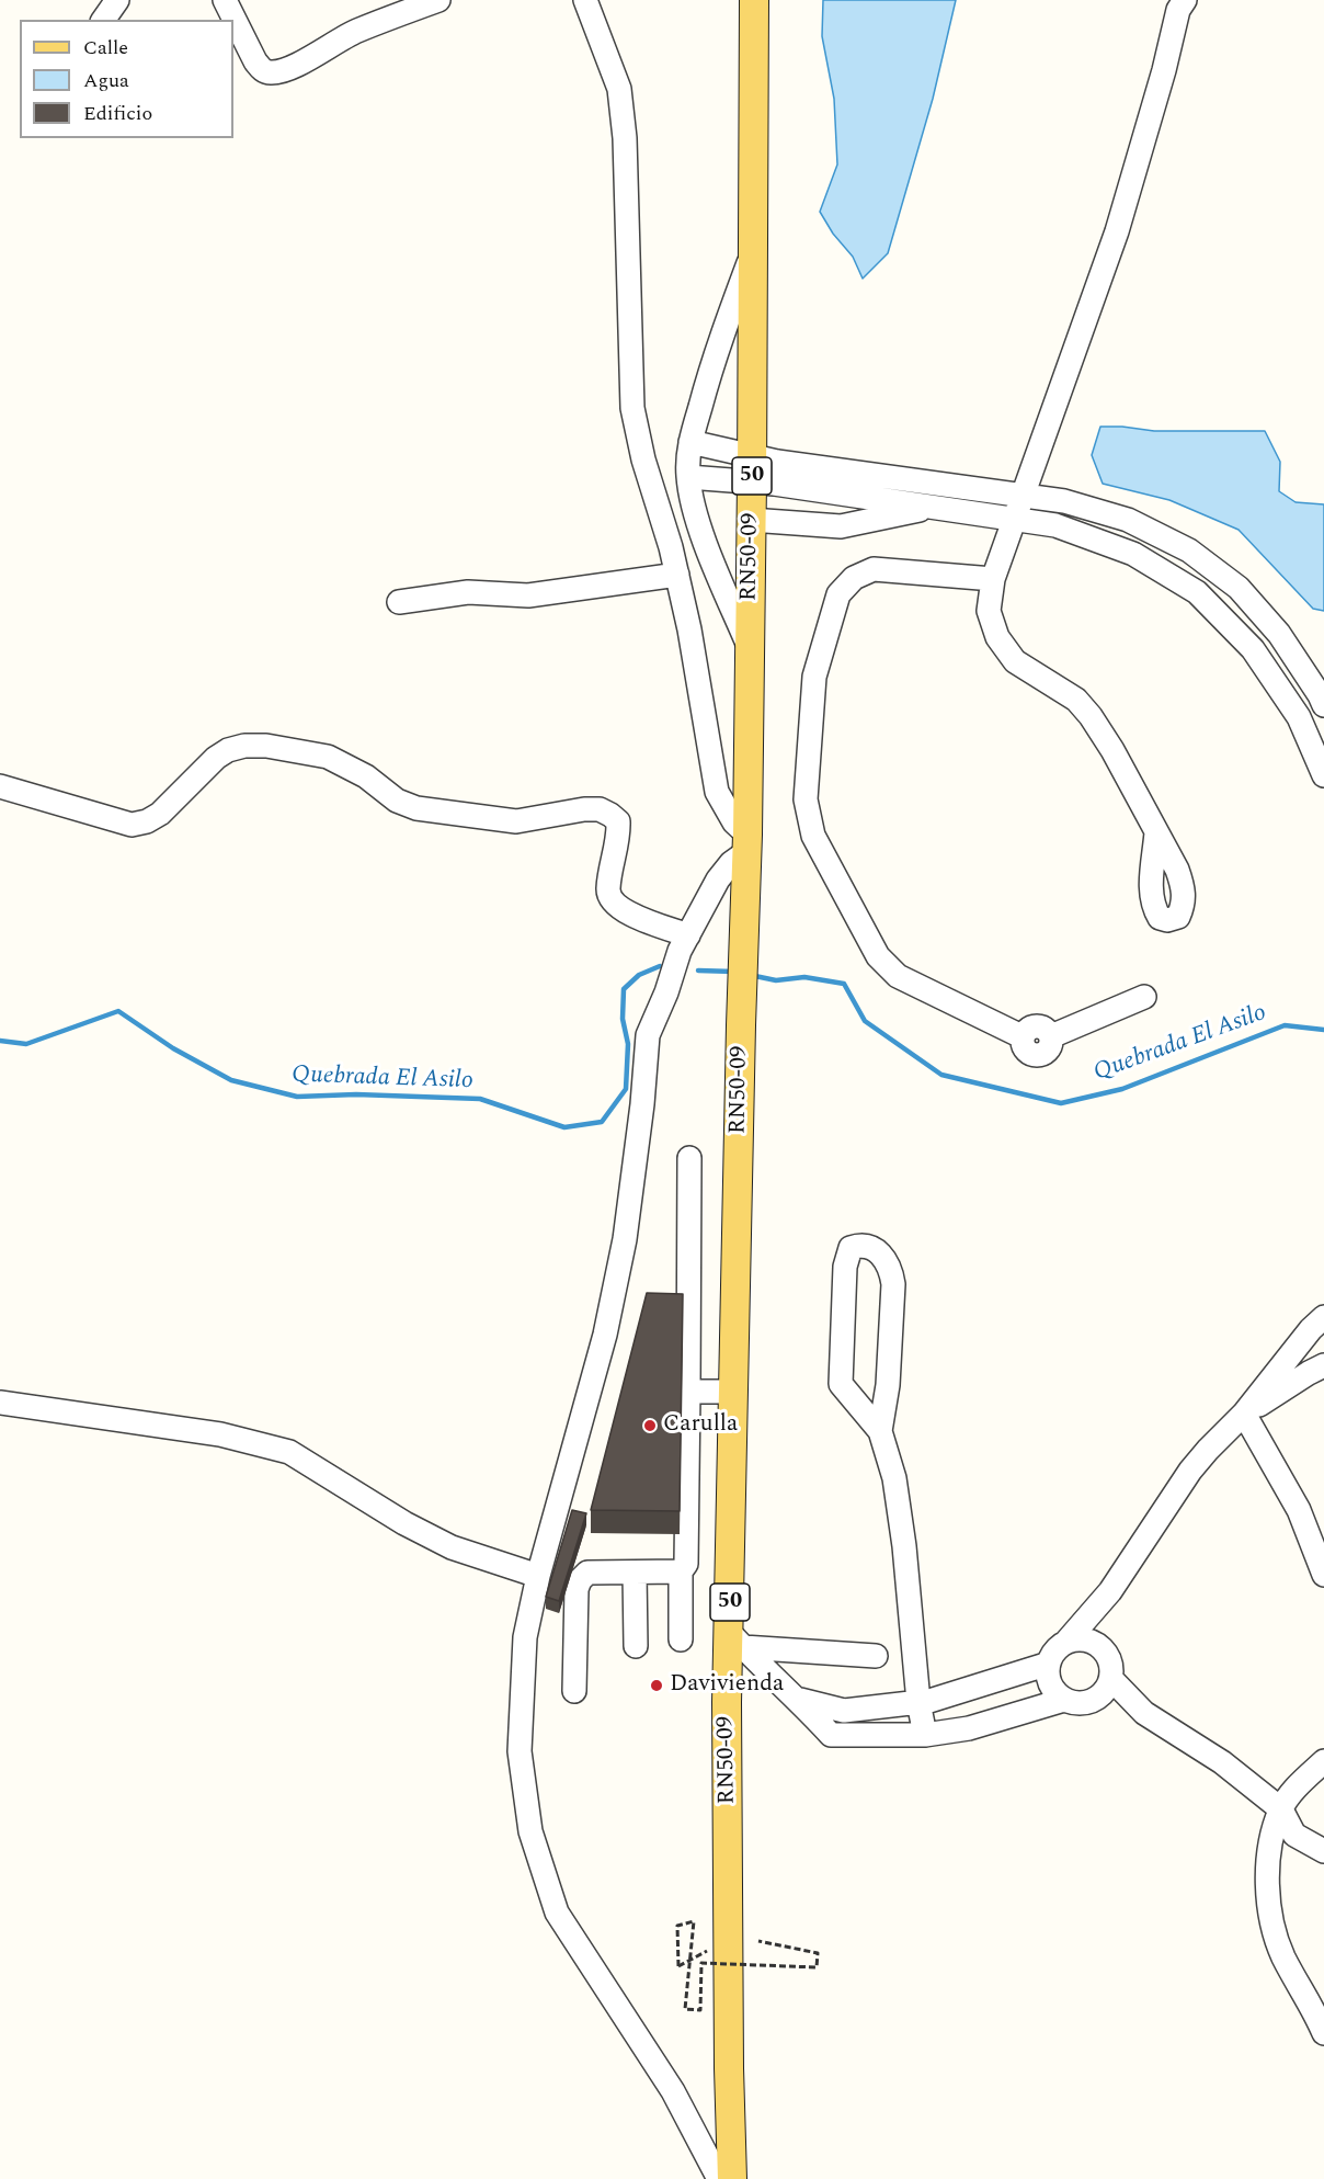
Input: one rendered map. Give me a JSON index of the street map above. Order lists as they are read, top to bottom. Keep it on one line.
{"streets":{"main road":["50","RN50-09"]},"water":["Quebrada El Asilo"],"places":["Carulla","Davivienda"],"legend":["Calle","Agua","Edificio"]}
